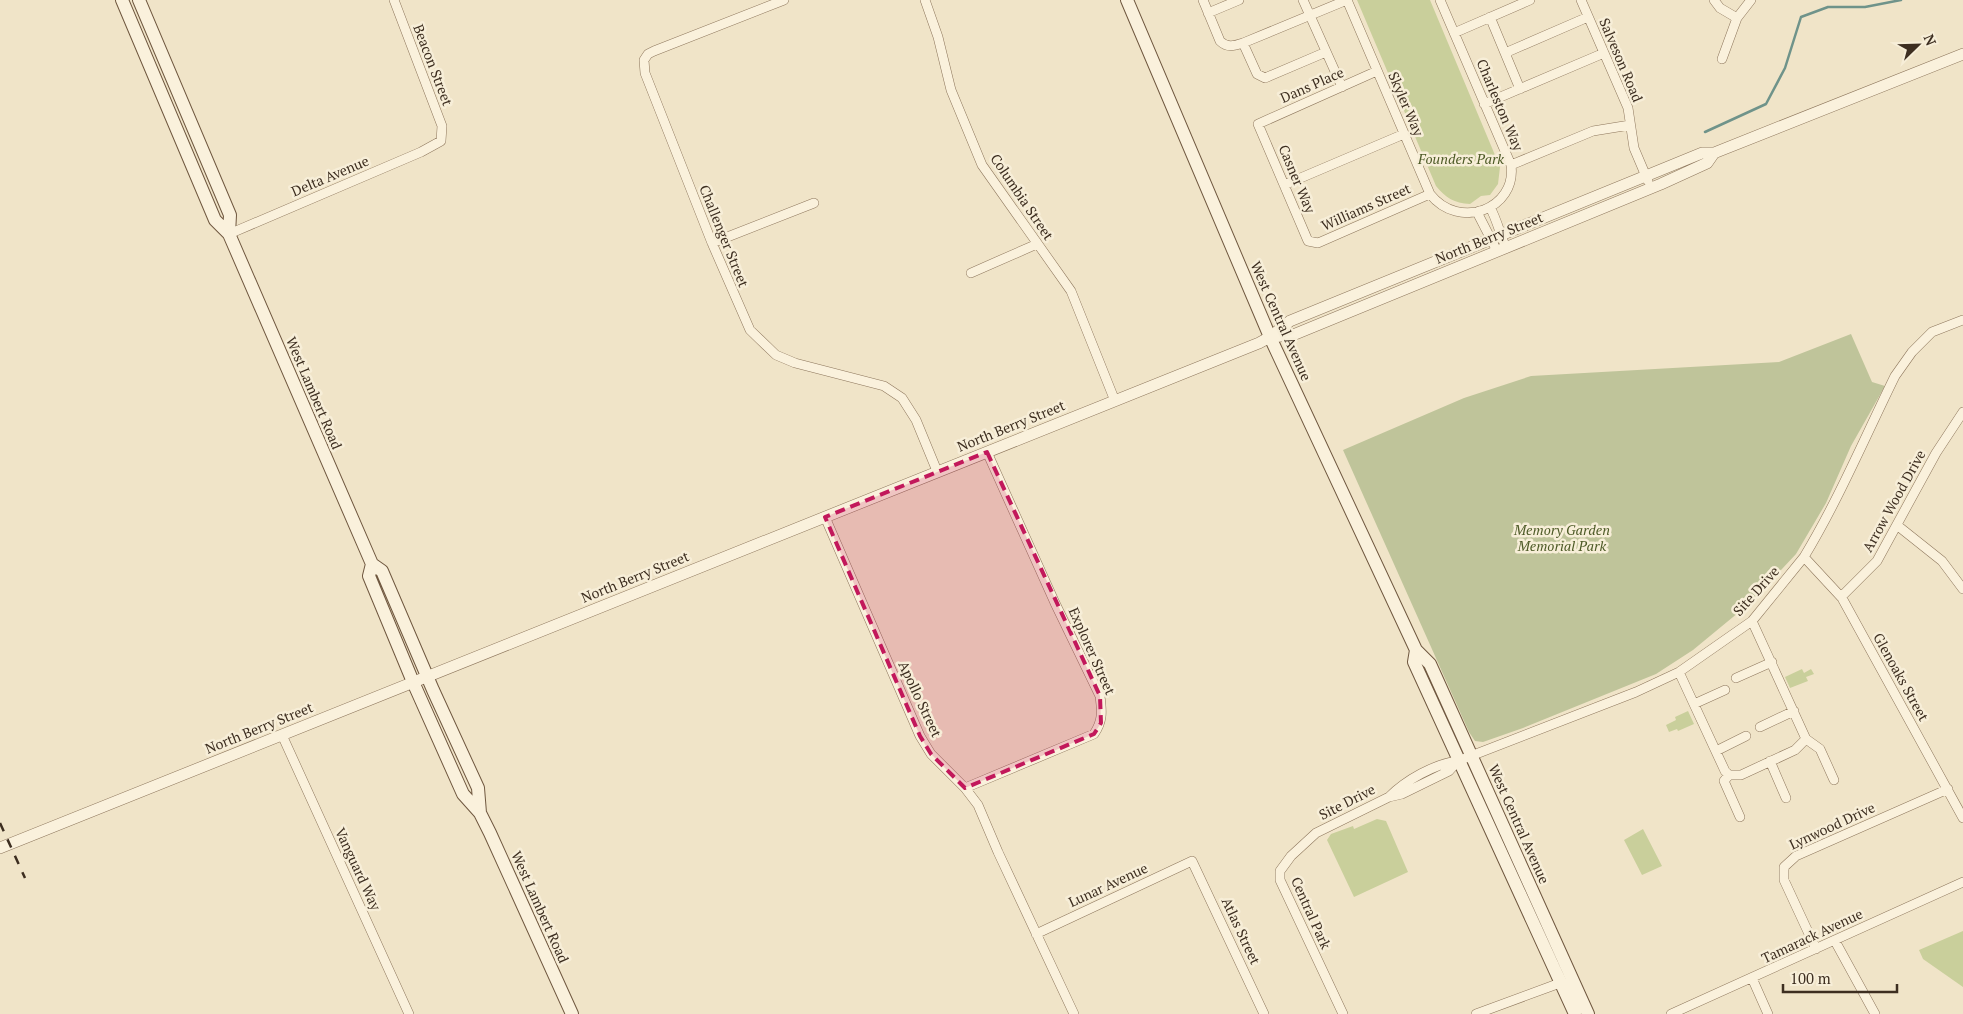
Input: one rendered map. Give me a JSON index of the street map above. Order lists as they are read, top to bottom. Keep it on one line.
{"streets":{"main road":["West Central Avenue","West Lambert Road"],"street":["Salveson Road","Beacon Street","Dans Place","Skyler Way","Charleston Way","Delta Avenue","Casner Way","Columbia Street","Williams Street","Challenger Street","North Berry Street","Arrow Wood Drive","Site Drive","Explorer Street","Glenoaks Street","Apollo Street","Lynwood Drive","Vanguard Way","Lunar Avenue","Central Park","Atlas Street","Tamarack Avenue"]},"crossings":[["Salveson Road","North Berry Street"],["Beacon Street","Delta Avenue"],["Dans Place","Skyler Way"],["Dans Place","Casner Way"],["Skyler Way","Charleston Way"],["Skyler Way","Williams Street"],["Delta Avenue","West Lambert Road"],["Casner Way","Williams Street"],["Columbia Street","North Berry Street"],["Challenger Street","North Berry Street"],["North Berry Street","West Central Avenue"],["North Berry Street","West Lambert Road"],["North Berry Street","Explorer Street"],["North Berry Street","Apollo Street"],["North Berry Street","Vanguard Way"],["West Central Avenue","Site Drive"],["Arrow Wood Drive","Glenoaks Street"],["Site Drive","Glenoaks Street"],["Site Drive","Central Park"],["Explorer Street","Apollo Street"],["Glenoaks Street","Lynwood Drive"],["Apollo Street","Lunar Avenue"],["Lynwood Drive","Tamarack Avenue"],["Lunar Avenue","Atlas Street"]],"parks":["Founders Park","Memory Garden Memorial Park"],"scale_bar":"100 m","north":"top right"}
